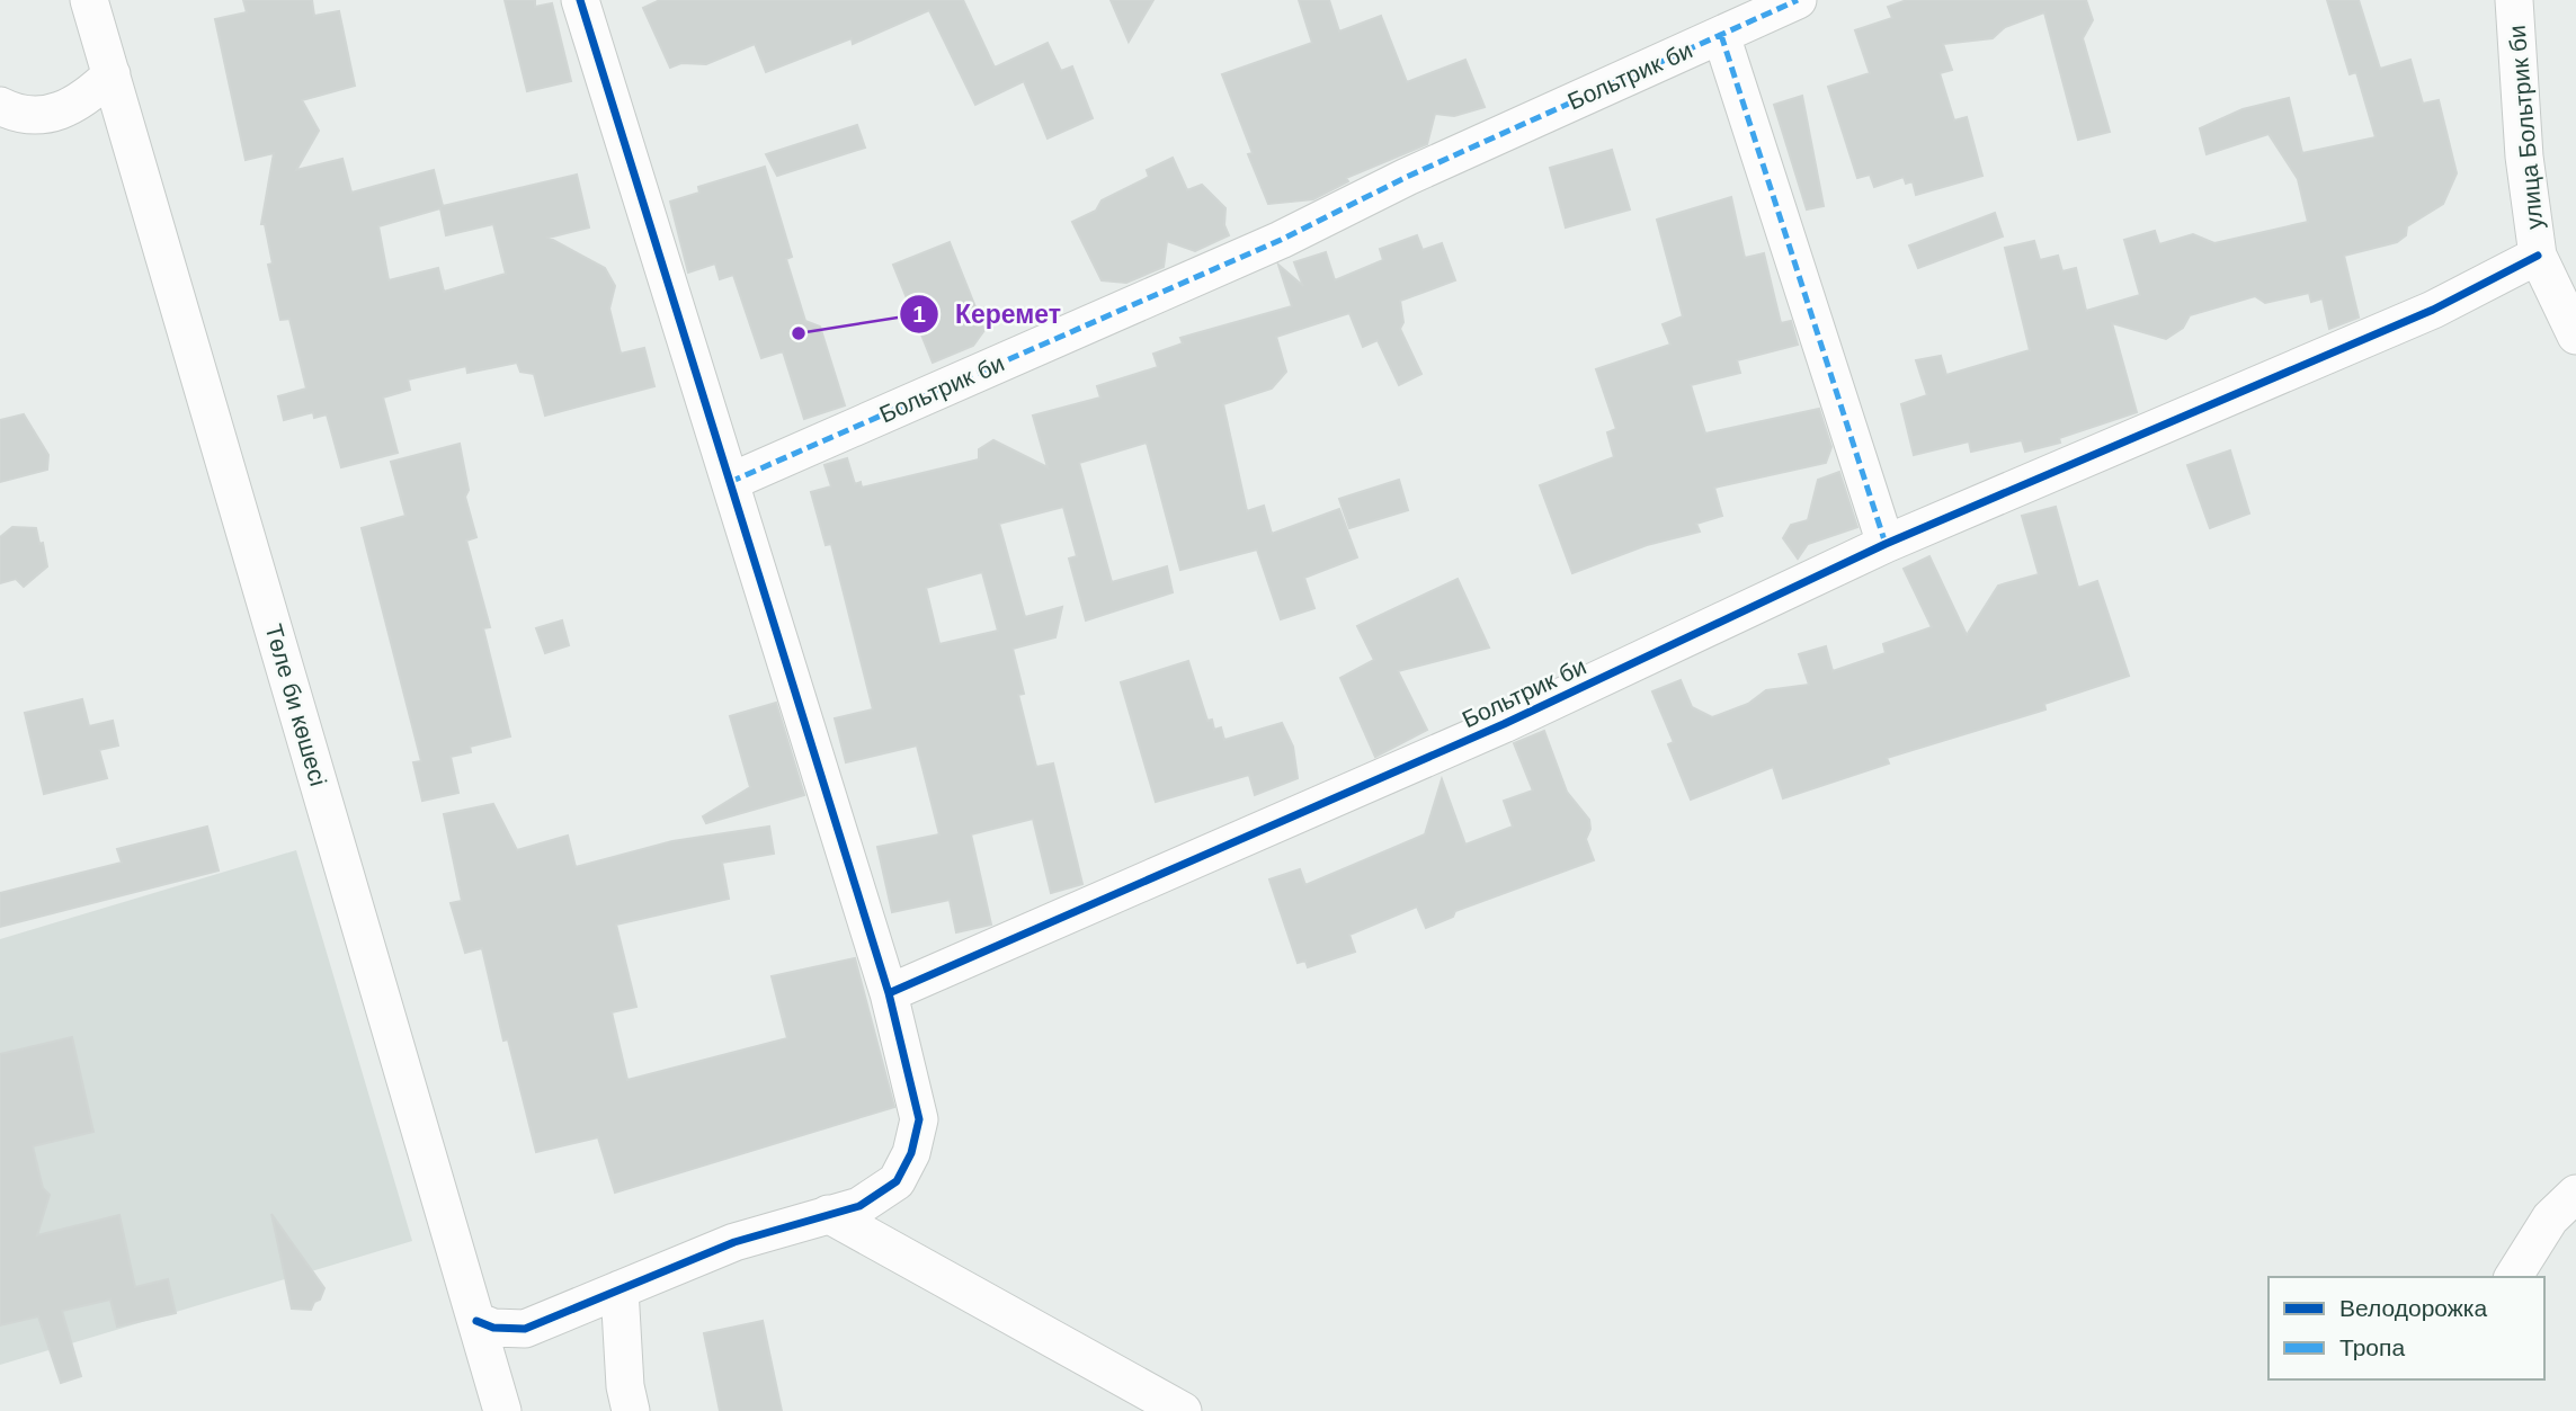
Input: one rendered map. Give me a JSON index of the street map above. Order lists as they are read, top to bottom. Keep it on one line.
{"streets":{"street":["Больтрик би","улица Больтрик би","Төле би көшесі"]},"crossings":[["Больтрик би","улица Больтрик би"]],"places":["Керемет"],"legend":["Велодорожка","Тропа"]}
